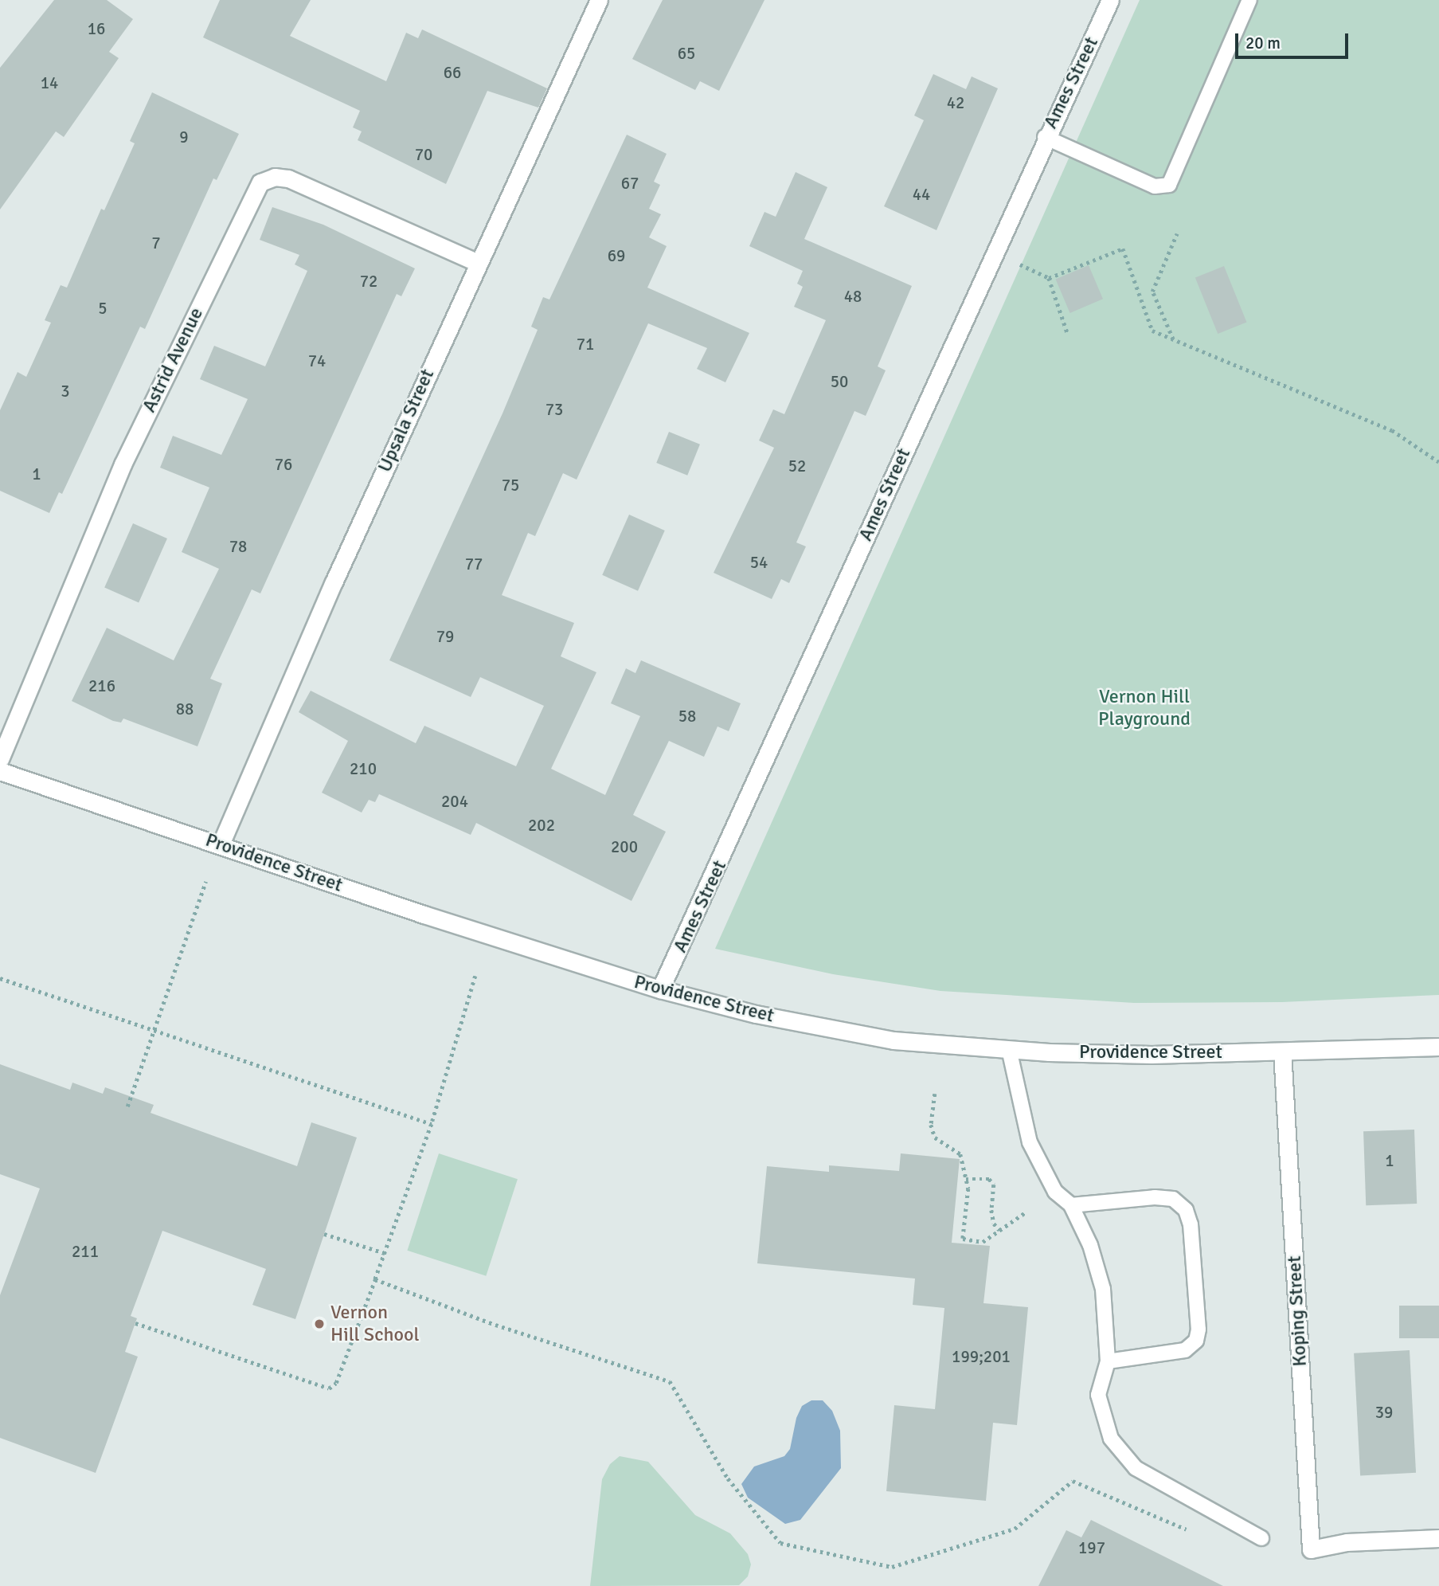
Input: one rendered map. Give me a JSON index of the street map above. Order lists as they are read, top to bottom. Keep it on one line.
{"streets":{"street":["Ames Street","Astrid Avenue","Upsala Street","Providence Street","Koping Street"]},"crossings":[["Ames Street","Providence Street"],["Astrid Avenue","Upsala Street"],["Upsala Street","Providence Street"],["Providence Street","Koping Street"]],"parks":["Vernon Hill Playground"],"places":["Vernon Hill School"],"house_numbers":["16","65","66","14","42","9","70","67","44","7","69","72","48","5","71","74","50","3","73","76","52","1","75","78","54","77","79","216","88","58","210","204","202","200","1","211","199;201","39","197"],"scale_bar":"20 m"}
